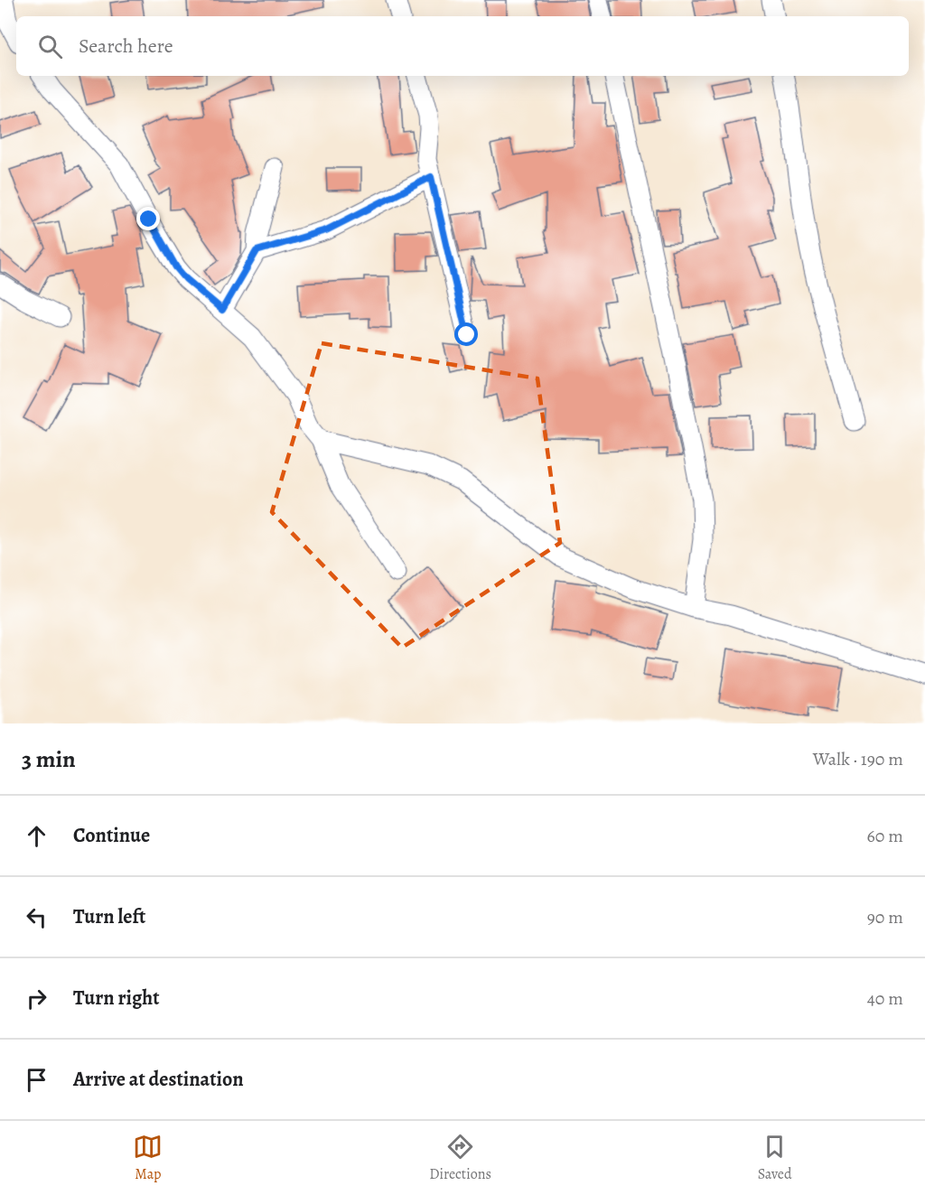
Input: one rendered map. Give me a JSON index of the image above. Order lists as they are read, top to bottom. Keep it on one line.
{"page":{"search":"Search here","heading":["3 min","Walk · 190 m"],"list":[["Continue","60 m"],["Turn left","90 m"],["Turn right","40 m"],"Arrive at destination"],"nav":["Map","Directions","Saved"]}}
